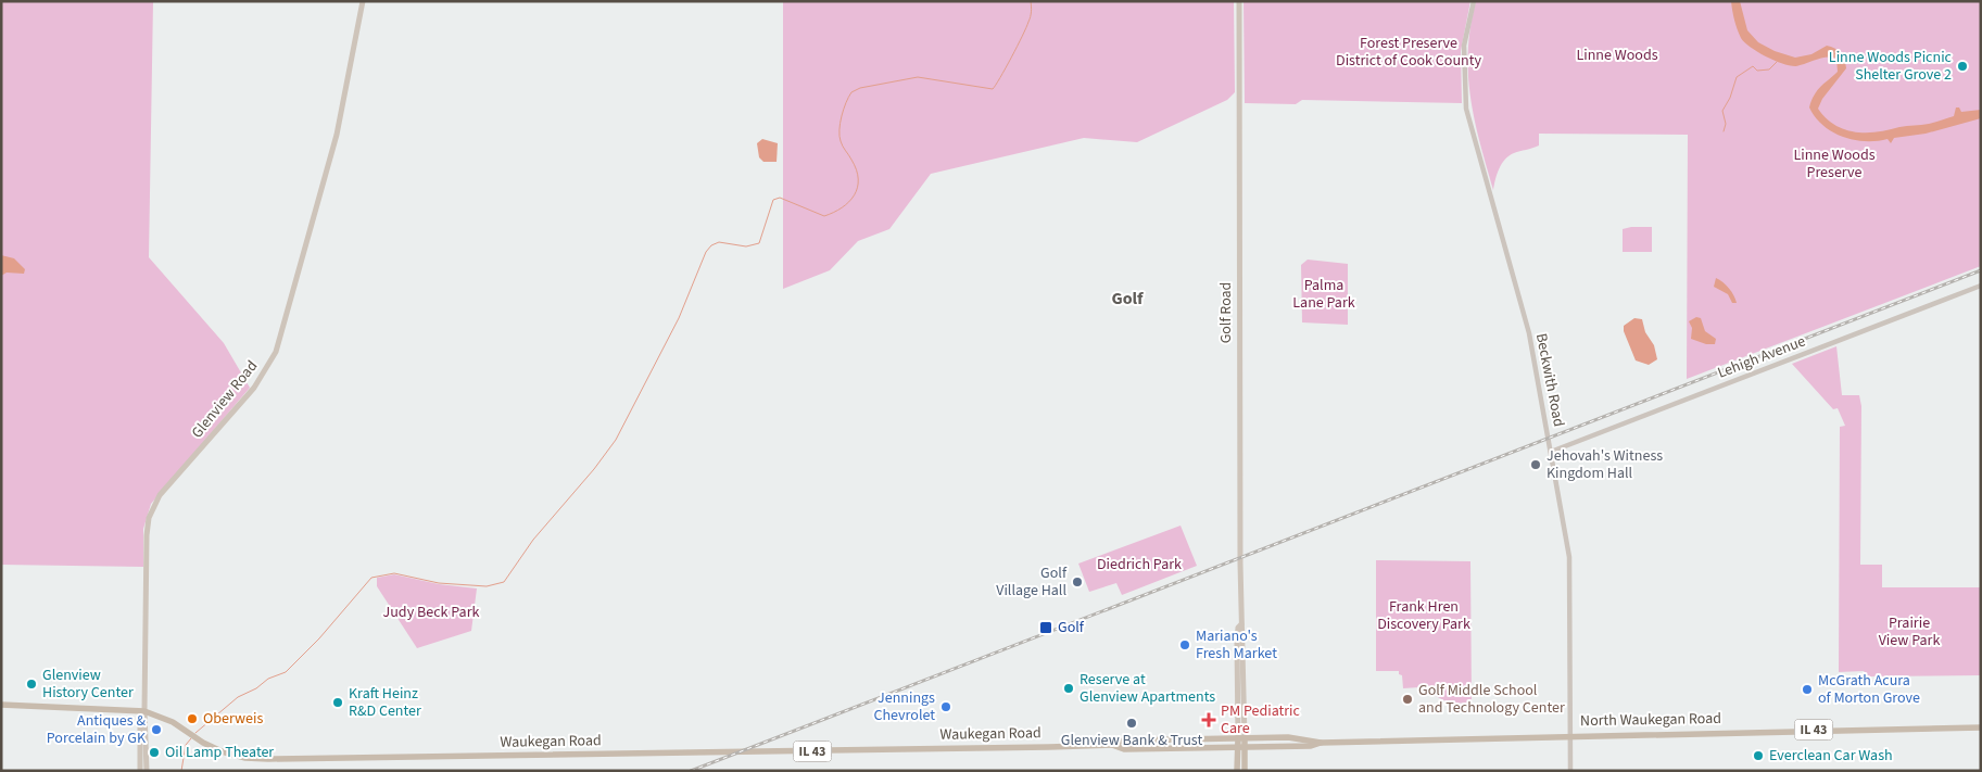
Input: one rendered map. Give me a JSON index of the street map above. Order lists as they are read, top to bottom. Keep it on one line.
{"streets":{"main road":["Golf Road","Glenview Road","North Waukegan Road","IL 43","Waukegan Road"],"street":["Lehigh Avenue","Beckwith Road"]},"crossings":[["Golf Road","North Waukegan Road"],["Golf Road","Waukegan Road"],["Lehigh Avenue","Beckwith Road"],["Beckwith Road","North Waukegan Road"],["Glenview Road","Waukegan Road"],["North Waukegan Road","Waukegan Road"]],"districts":["Golf"],"parks":["Forest Preserve District of Cook County","Linne Woods","Linne Woods Preserve","Palma Lane Park","Diedrich Park","Frank Hren Discovery Park","Judy Beck Park","Prairie View Park"],"places":{"other":["Linne Woods Picnic Shelter Grove 2","Jehovah's Witness Kingdom Hall","Golf Village Hall","Mariano's Fresh Market","Glenview History Center","Reserve at Glenview Apartments","McGrath Acura of Morton Grove","Golf Middle School and Technology Center","Kraft Heinz R&D Center","Jennings Chevrolet","Oberweis","Glenview Bank & Trust","Antiques & Porcelain by GK","Oil Lamp Theater","Everclean Car Wash"],"transit":["Golf"],"health":["PM Pediatric Care"]}}
